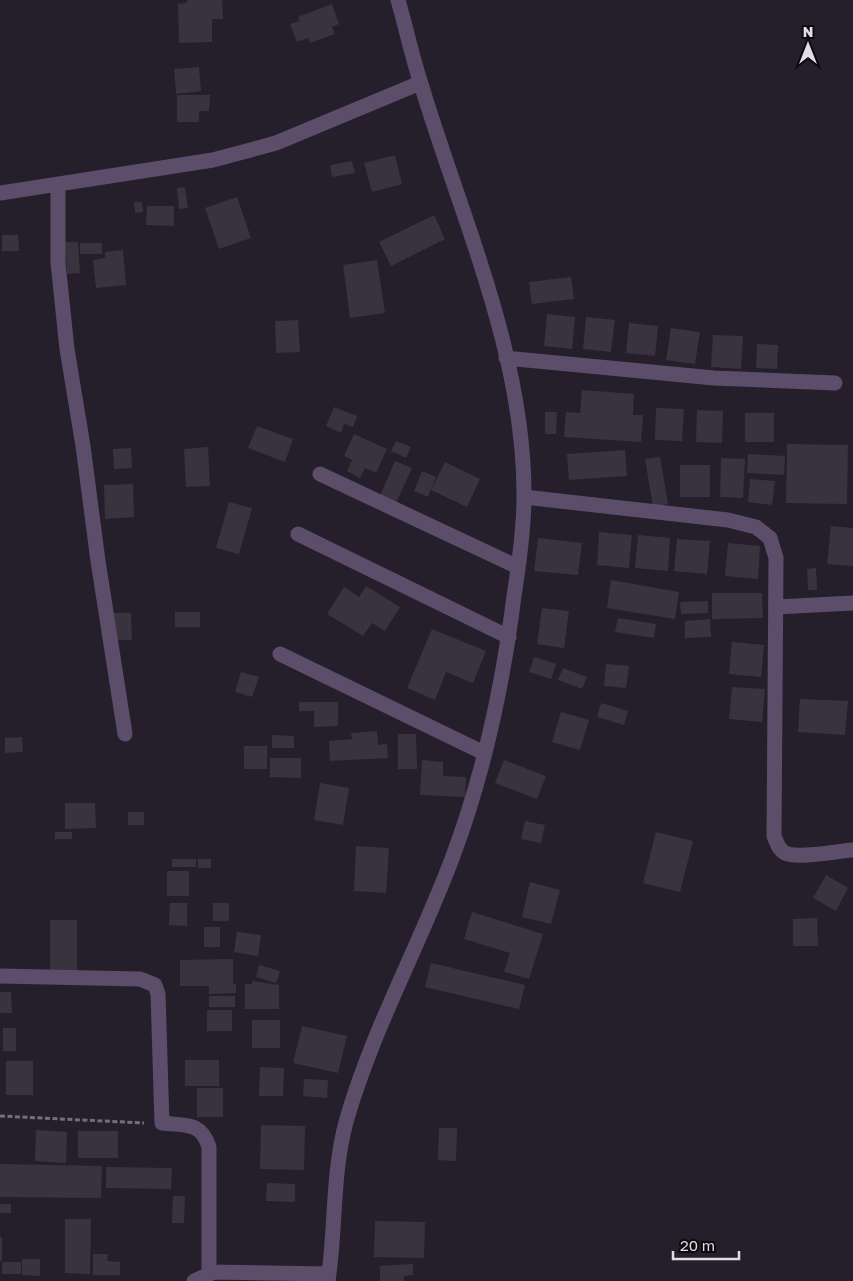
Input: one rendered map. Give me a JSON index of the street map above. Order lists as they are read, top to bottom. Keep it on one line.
{"scale_bar":"20 m","north":"top"}
